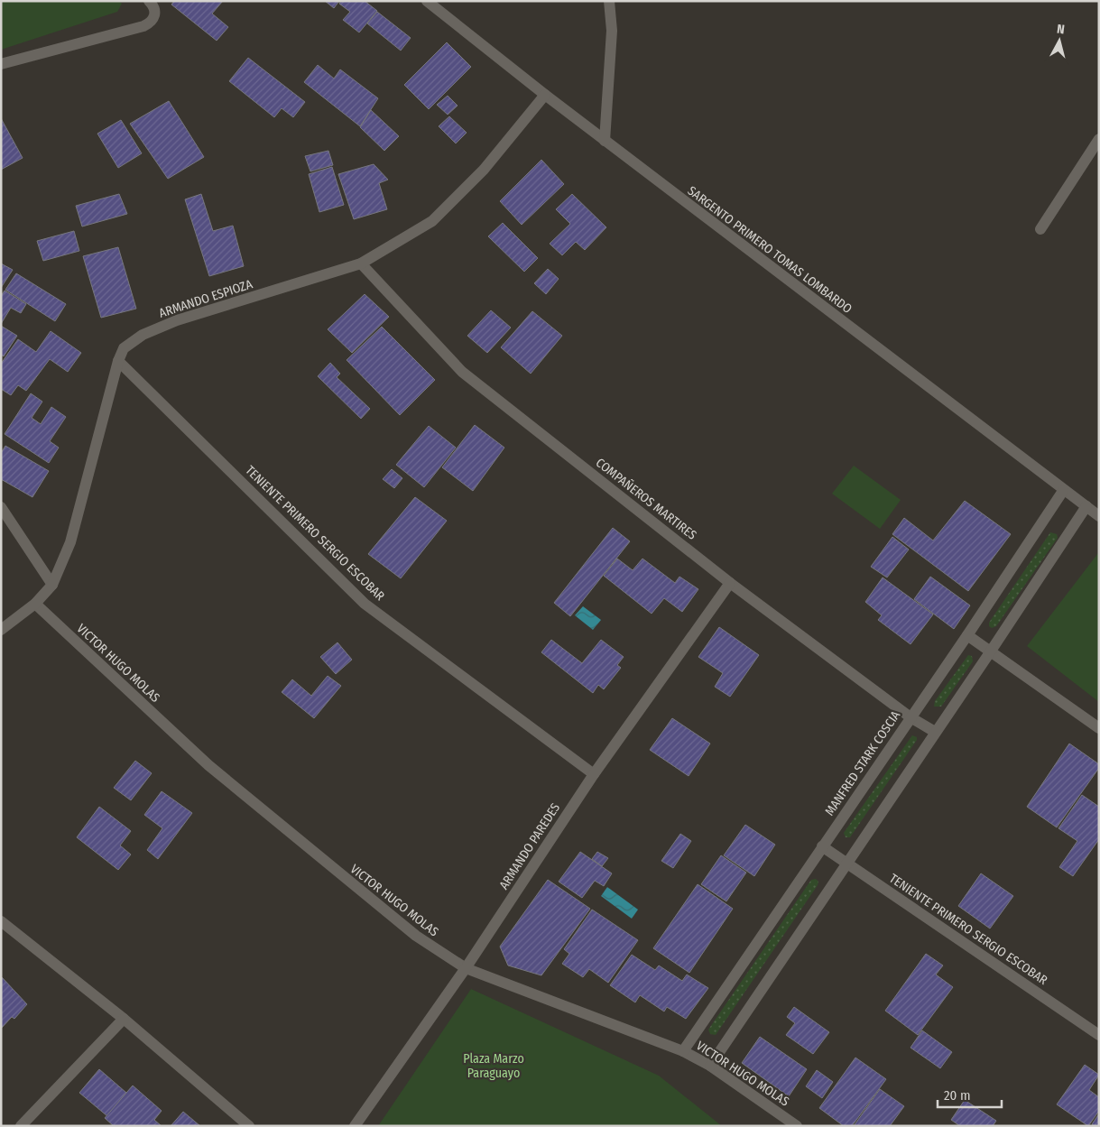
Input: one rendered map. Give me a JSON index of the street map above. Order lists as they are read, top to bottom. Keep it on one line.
{"streets":{"street":["SARGENTO PRIMERO TOMAS LOMBARDO","ARMANDO ESPIOZA","COMPAÑEROS MARTIRES","TENIENTE PRIMERO SERGIO ESCOBAR","VICTOR HUGO MOLAS","MANFRED STARK COSCIA","ARMANDO PAREDES"]},"crossings":[["SARGENTO PRIMERO TOMAS LOMBARDO","ARMANDO ESPIOZA"],["SARGENTO PRIMERO TOMAS LOMBARDO","MANFRED STARK COSCIA"],["ARMANDO ESPIOZA","COMPAÑEROS MARTIRES"],["ARMANDO ESPIOZA","TENIENTE PRIMERO SERGIO ESCOBAR"],["ARMANDO ESPIOZA","VICTOR HUGO MOLAS"],["COMPAÑEROS MARTIRES","MANFRED STARK COSCIA"],["COMPAÑEROS MARTIRES","ARMANDO PAREDES"],["TENIENTE PRIMERO SERGIO ESCOBAR","MANFRED STARK COSCIA"],["TENIENTE PRIMERO SERGIO ESCOBAR","ARMANDO PAREDES"],["VICTOR HUGO MOLAS","MANFRED STARK COSCIA"],["VICTOR HUGO MOLAS","ARMANDO PAREDES"]],"parks":["Plaza Marzo Paraguayo"],"scale_bar":"20 m","north":"top"}
